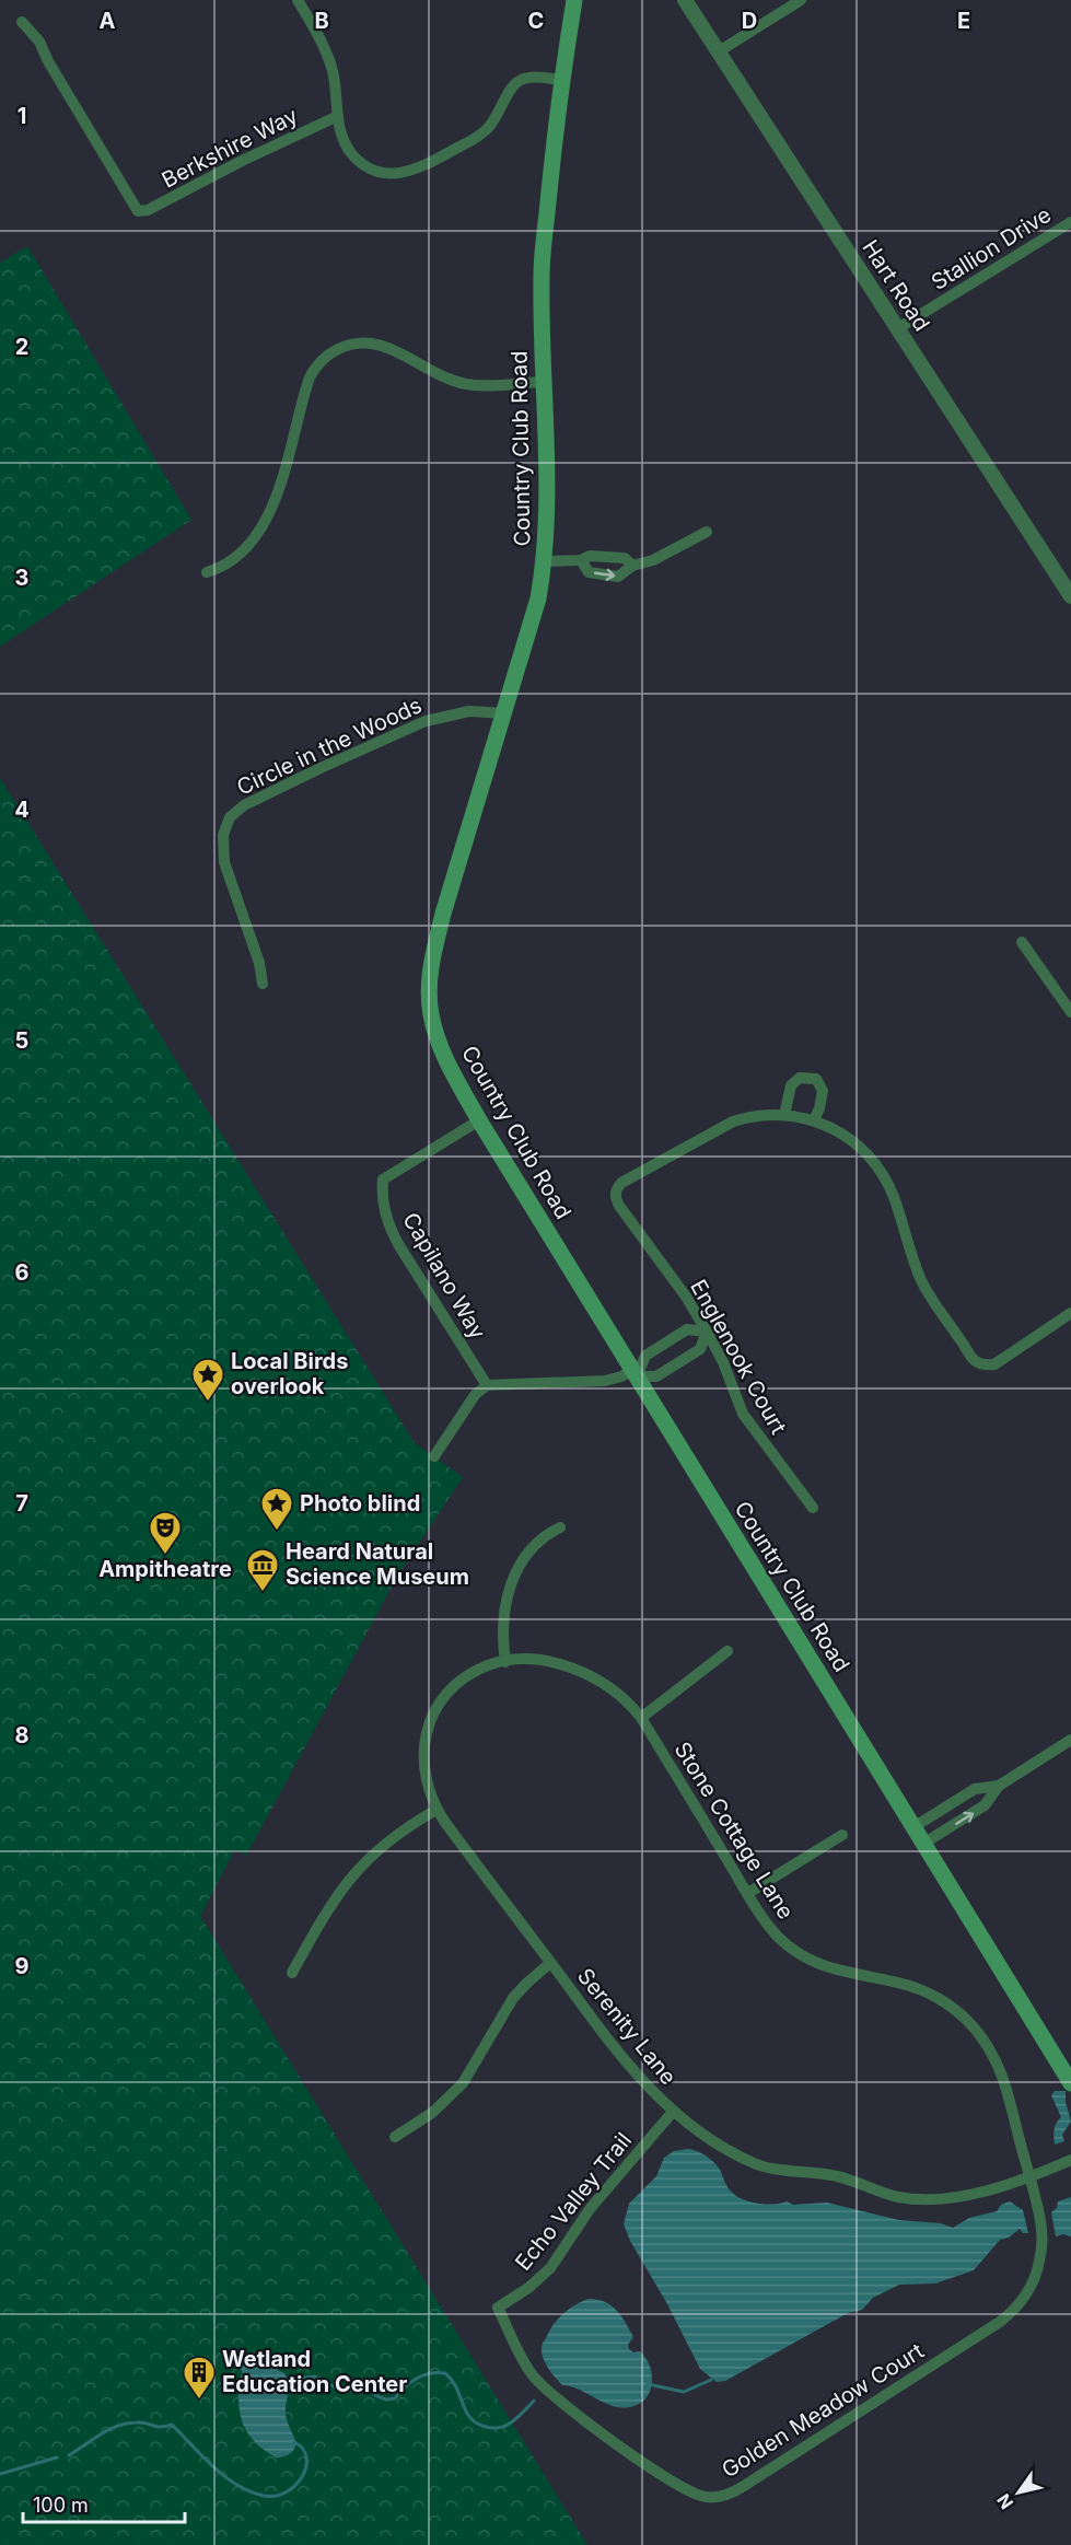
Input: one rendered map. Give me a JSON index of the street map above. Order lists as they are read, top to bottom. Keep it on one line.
{"streets":{"main road":["Country Club Road"],"street":["Berkshire Way","Stallion Drive","Hart Road","Circle in the Woods","Capilano Way","Englenook Court","Stone Cottage Lane","Serenity Lane","Echo Valley Trail","Golden Meadow Court"]},"crossings":[["Stallion Drive","Hart Road"],["Country Club Road","Circle in the Woods"],["Country Club Road","Capilano Way"],["Stone Cottage Lane","Serenity Lane"],["Stone Cottage Lane","Golden Meadow Court"],["Serenity Lane","Echo Valley Trail"],["Serenity Lane","Golden Meadow Court"],["Echo Valley Trail","Golden Meadow Court"]],"places":{"place":["Local Birds overlook","Photo blind"],"theatre":["Ampitheatre"],"museum":["Heard Natural Science Museum"],"building":["Wetland Education Center"]},"scale_bar":"100 m","north":"bottom left","grid":{"columns":["A","B","C","D","E"],"rows":["1","2","3","4","5","6","7","8","9"]}}
